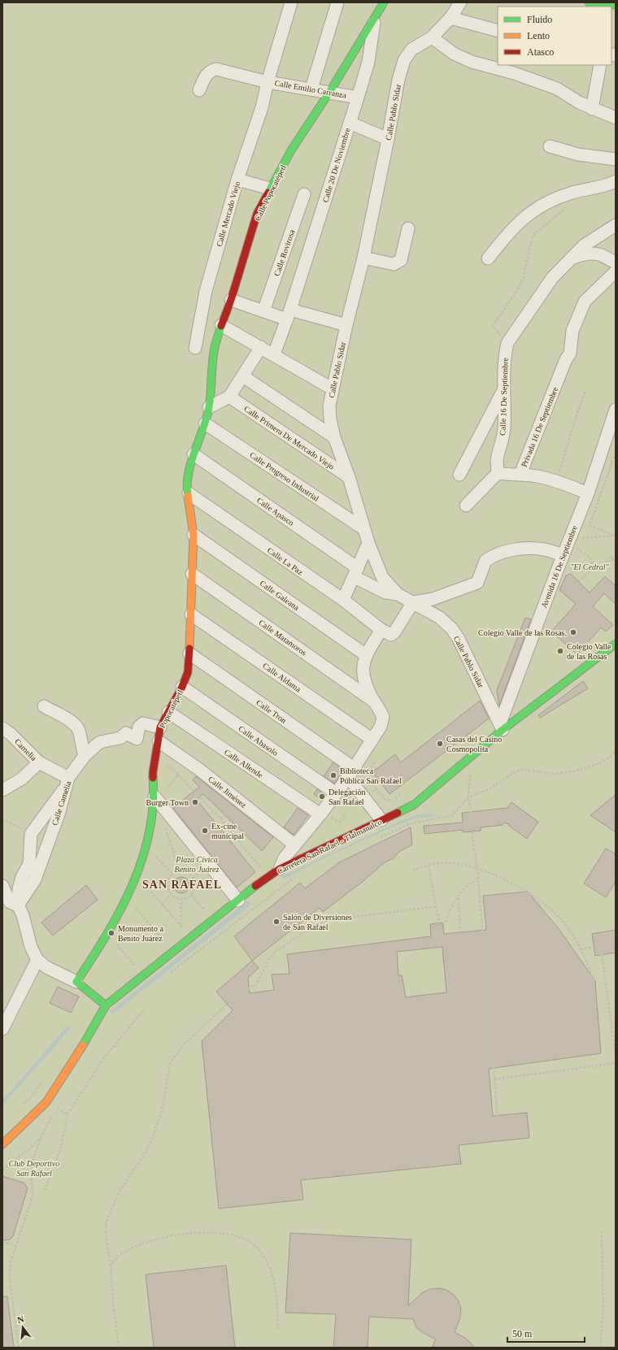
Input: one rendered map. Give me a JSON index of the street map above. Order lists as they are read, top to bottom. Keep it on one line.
{"streets":{"street":["Calle Emilio Carranza","Calle Pablo Sidar","Calle 20 De Noviembre","Calle Popocatépetl","Calle Mercado Viejo","Calle Rovirosa","Calle 16 De Septiembre","Privada 16 De Septiembre","Calle Primera De Mercado Viejo","Calle Progreso Industrial","Calle Apasco","Calle La Paz","Avenida 16 De Septiembre","Calle Galeana","Calle Matamoros","Calle Aldama","Popocatépetl","Calle Tron","Calle Abasolo","Camelia","Calle Allende","Calle Jiménez","Calle Camelia","Carretera San Rafael - Tlalmanalco"]},"crossings":[["Calle Emilio Carranza","Calle 20 De Noviembre"],["Calle Emilio Carranza","Calle Popocatépetl"],["Calle Emilio Carranza","Calle Mercado Viejo"],["Calle Pablo Sidar","Calle Primera De Mercado Viejo"],["Calle Pablo Sidar","Calle Progreso Industrial"],["Calle Pablo Sidar","Calle Apasco"],["Calle Pablo Sidar","Avenida 16 De Septiembre"],["Calle Pablo Sidar","Carretera San Rafael - Tlalmanalco"],["Calle 20 De Noviembre","Calle Popocatépetl"],["Calle Popocatépetl","Calle Progreso Industrial"],["Calle Popocatépetl","Popocatépetl"],["Calle Progreso Industrial","Popocatépetl"],["Calle Apasco","Popocatépetl"],["Calle La Paz","Popocatépetl"],["Avenida 16 De Septiembre","Carretera San Rafael - Tlalmanalco"],["Calle Galeana","Popocatépetl"],["Calle Matamoros","Popocatépetl"],["Calle Aldama","Popocatépetl"],["Popocatépetl","Calle Tron"],["Popocatépetl","Calle Abasolo"],["Popocatépetl","Calle Allende"],["Popocatépetl","Calle Jiménez"],["Popocatépetl","Calle Camelia"],["Calle Tron","Carretera San Rafael - Tlalmanalco"],["Camelia","Calle Camelia"]],"districts":["SAN RAFAEL"],"parks":["\"El Cedral\"","Plaza Cívica Benito Juárez","Club Deportivo San Rafael"],"places":["Colegio Valle de las Rosas.","Colegio Valle de las Rosas","Casas del Casino Cosmopolita","Biblioteca Pública San Rafael","Delegación San Rafael","Burger Town","Ex-cine municipal","Salón de Diversiones de San Rafael","Monumento a Benito Juárez"],"legend":["Fluido","Lento","Atasco"],"scale_bar":"50 m","north":"top"}
